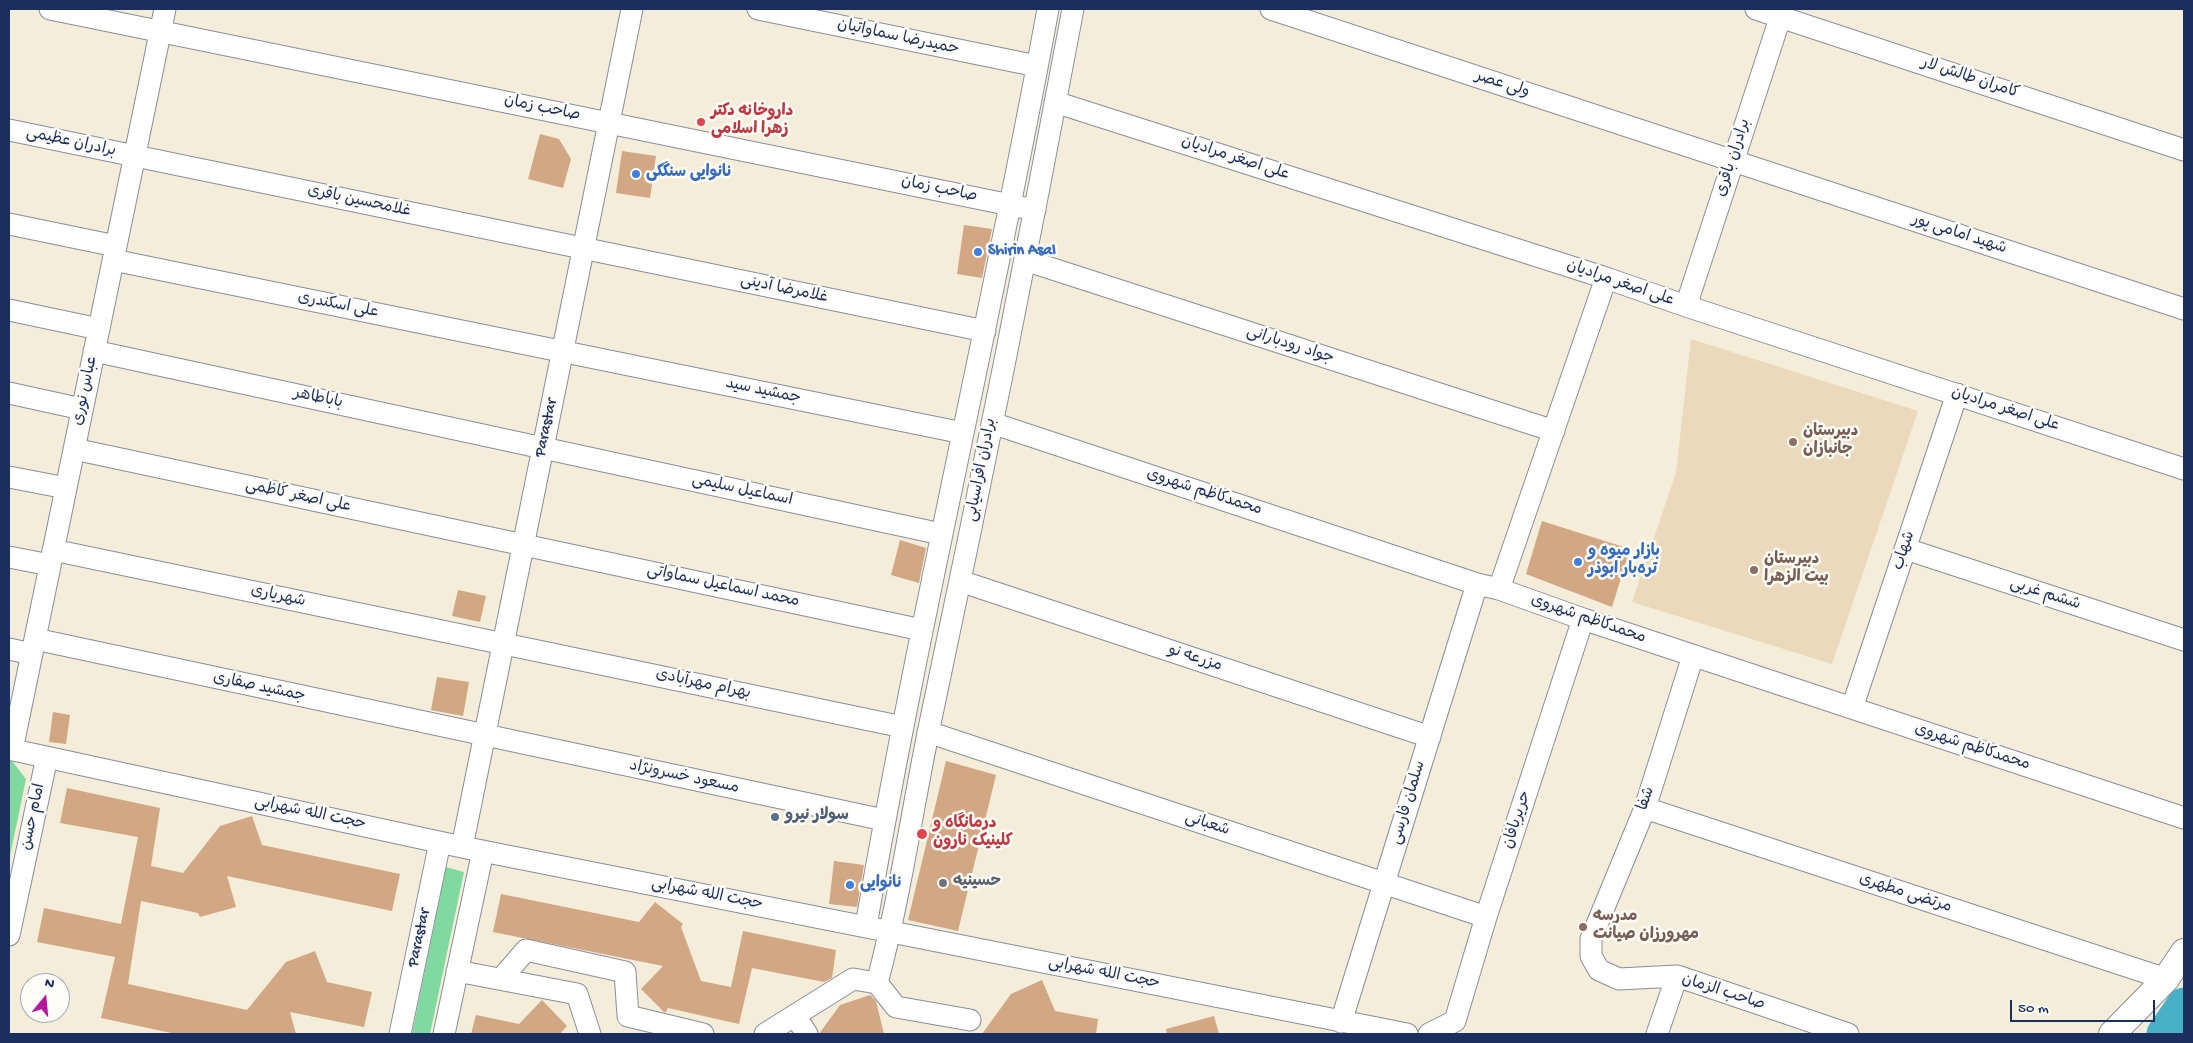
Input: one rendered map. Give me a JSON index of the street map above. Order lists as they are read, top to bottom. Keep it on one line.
{"streets":{"street":["حمیدرضا سماواتیان","کامران طالش لار","ولی عصر","صاحب زمان","برادران عظیمی","برادران باقری","علی اصغر مرادیان","غلامحسین باقری","شهید امامی پور","غلامرضا آدینی","علی اسکندری","جواد رودبارانی","عباس نوری","جمشید سید","باباطاهر","Parastar","برادران افراسیابی","اسماعیل سلیمی","محمدکاظم شهروی","علی اصغر کاظمی","شهاب","محمد اسماعیل سماواتی","ششم غربی","شهریاری","مزرعه نو","بهرام مهرآبادی","جمشید صفاری","مسعود خسرونژاد","شفا","سلمان فارسی","حجت الله شهرابی","امام حسن","حریربافان","شعبانی","مرتضی مطهری","صاحب الزمان"]},"crossings":[["حمیدرضا سماواتیان","برادران افراسیابی"],["کامران طالش لار","برادران باقری"],["ولی عصر","برادران باقری"],["ولی عصر","شهید امامی پور"],["صاحب زمان","عباس نوری"],["صاحب زمان","Parastar"],["صاحب زمان","برادران افراسیابی"],["برادران عظیمی","غلامحسین باقری"],["برادران عظیمی","عباس نوری"],["برادران باقری","علی اصغر مرادیان"],["برادران باقری","شهید امامی پور"],["علی اصغر مرادیان","برادران افراسیابی"],["علی اصغر مرادیان","شهاب"],["غلامحسین باقری","غلامرضا آدینی"],["غلامحسین باقری","عباس نوری"],["غلامحسین باقری","Parastar"],["غلامرضا آدینی","Parastar"],["غلامرضا آدینی","برادران افراسیابی"],["علی اسکندری","عباس نوری"],["علی اسکندری","جمشید سید"],["علی اسکندری","Parastar"],["جواد رودبارانی","برادران افراسیابی"],["عباس نوری","باباطاهر"],["عباس نوری","علی اصغر کاظمی"],["عباس نوری","شهریاری"],["عباس نوری","جمشید صفاری"],["عباس نوری","حجت الله شهرابی"],["جمشید سید","Parastar"],["جمشید سید","برادران افراسیابی"],["باباطاهر","Parastar"],["باباطاهر","اسماعیل سلیمی"],["Parastar","اسماعیل سلیمی"],["Parastar","علی اصغر کاظمی"],["Parastar","محمد اسماعیل سماواتی"],["Parastar","شهریاری"],["Parastar","بهرام مهرآبادی"],["Parastar","جمشید صفاری"],["Parastar","مسعود خسرونژاد"],["Parastar","حجت الله شهرابی"],["برادران افراسیابی","اسماعیل سلیمی"],["برادران افراسیابی","محمدکاظم شهروی"],["برادران افراسیابی","محمد اسماعیل سماواتی"],["برادران افراسیابی","مزرعه نو"],["برادران افراسیابی","بهرام مهرآبادی"],["برادران افراسیابی","مسعود خسرونژاد"],["برادران افراسیابی","حجت الله شهرابی"],["برادران افراسیابی","شعبانی"],["محمدکاظم شهروی","شهاب"],["محمدکاظم شهروی","شفا"],["محمدکاظم شهروی","سلمان فارسی"],["محمدکاظم شهروی","حریربافان"],["علی اصغر کاظمی","محمد اسماعیل سماواتی"],["شهاب","ششم غربی"],["شهریاری","بهرام مهرآبادی"],["مزرعه نو","سلمان فارسی"],["جمشید صفاری","مسعود خسرونژاد"],["شفا","مرتضی مطهری"],["شفا","صاحب الزمان"],["سلمان فارسی","حجت الله شهرابی"],["سلمان فارسی","شعبانی"],["حجت الله شهرابی","امام حسن"],["حریربافان","شعبانی"]],"places":["داروخانه دکتر زهرا اسلامی","نانوایی سنگکی","Shirin Asal","دبیرستان جانبازان","بازار میوه و تره‌بار ابوذر","دبیرستان بیت الزهرا","سولار نیرو","درمانگاه و کلینیک نارون","حسینیه","نانوایی","مدرسه مهرورزان صیانت"],"scale_bar":"50 m","north":"top"}
